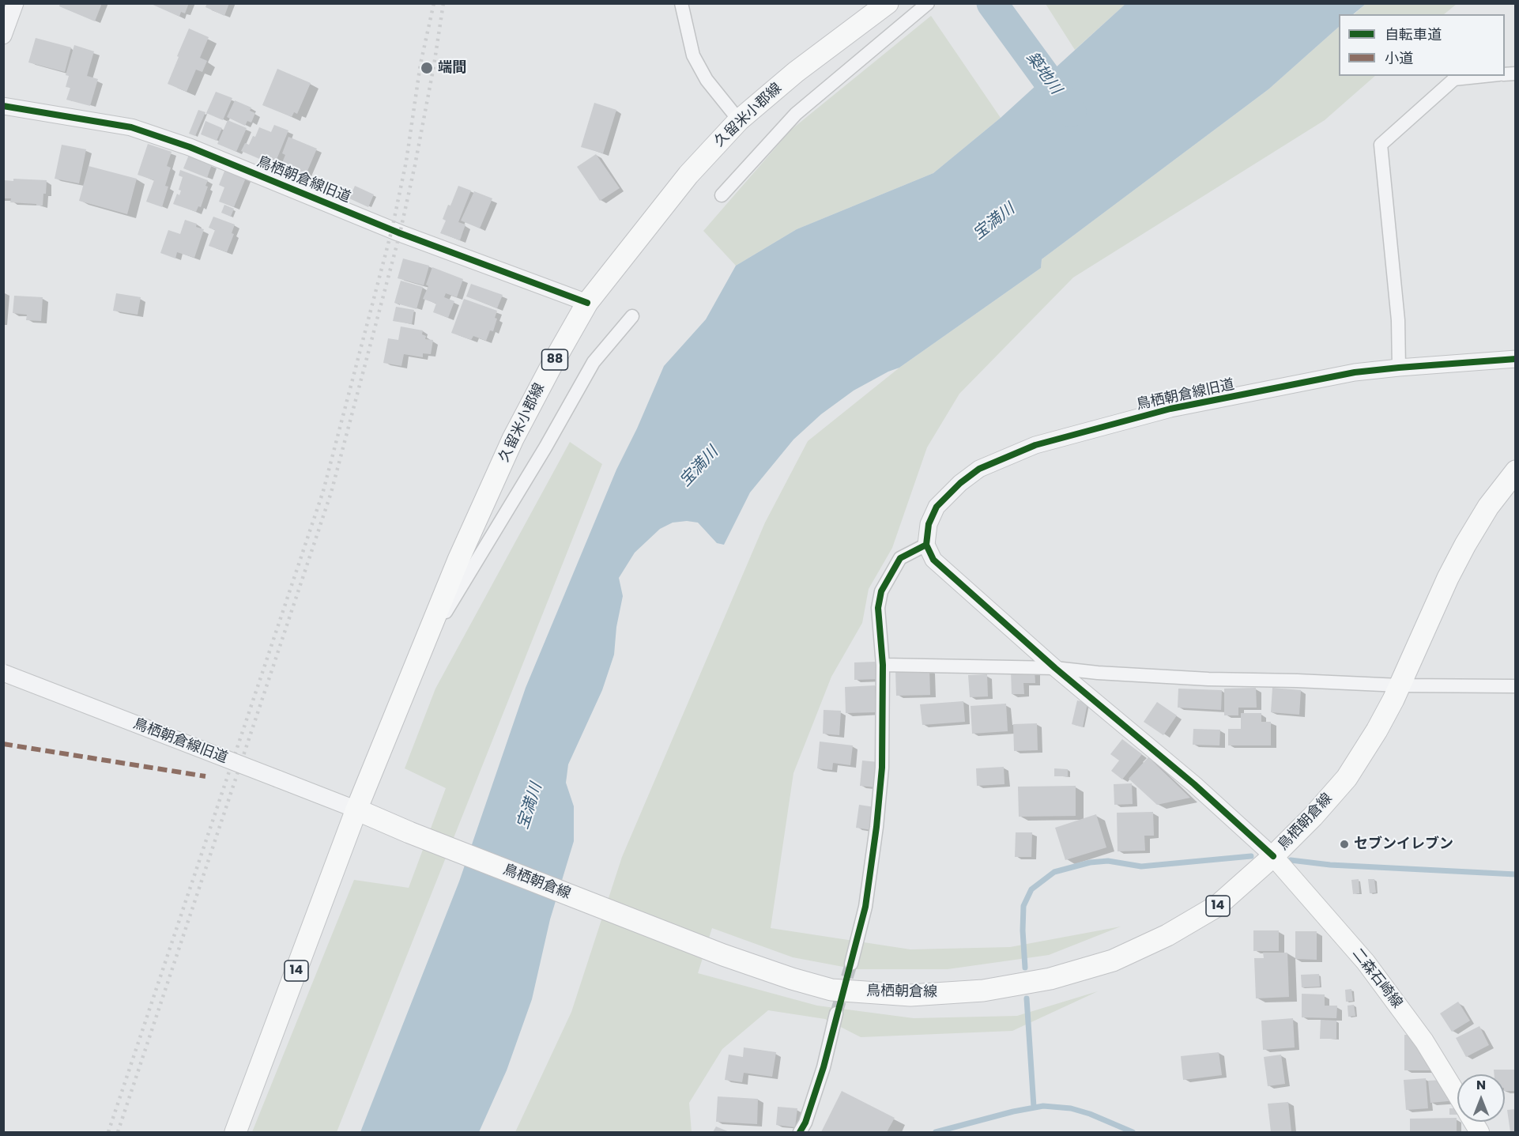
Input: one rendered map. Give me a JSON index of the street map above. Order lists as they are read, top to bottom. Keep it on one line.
{"streets":{"main road":["久留米小郡線","88","鳥栖朝倉線","14","二森石崎線"],"street":["鳥栖朝倉線旧道"]},"crossings":[["久留米小郡線","鳥栖朝倉線旧道"],["久留米小郡線","鳥栖朝倉線"],["久留米小郡線","14"],["鳥栖朝倉線旧道","鳥栖朝倉線"],["鳥栖朝倉線旧道","14"],["鳥栖朝倉線","14"],["鳥栖朝倉線","二森石崎線"]],"water":["築地川","宝満川"],"places":["端間","セブンイレブン"],"legend":["自転車道","小道"],"north":"top"}
